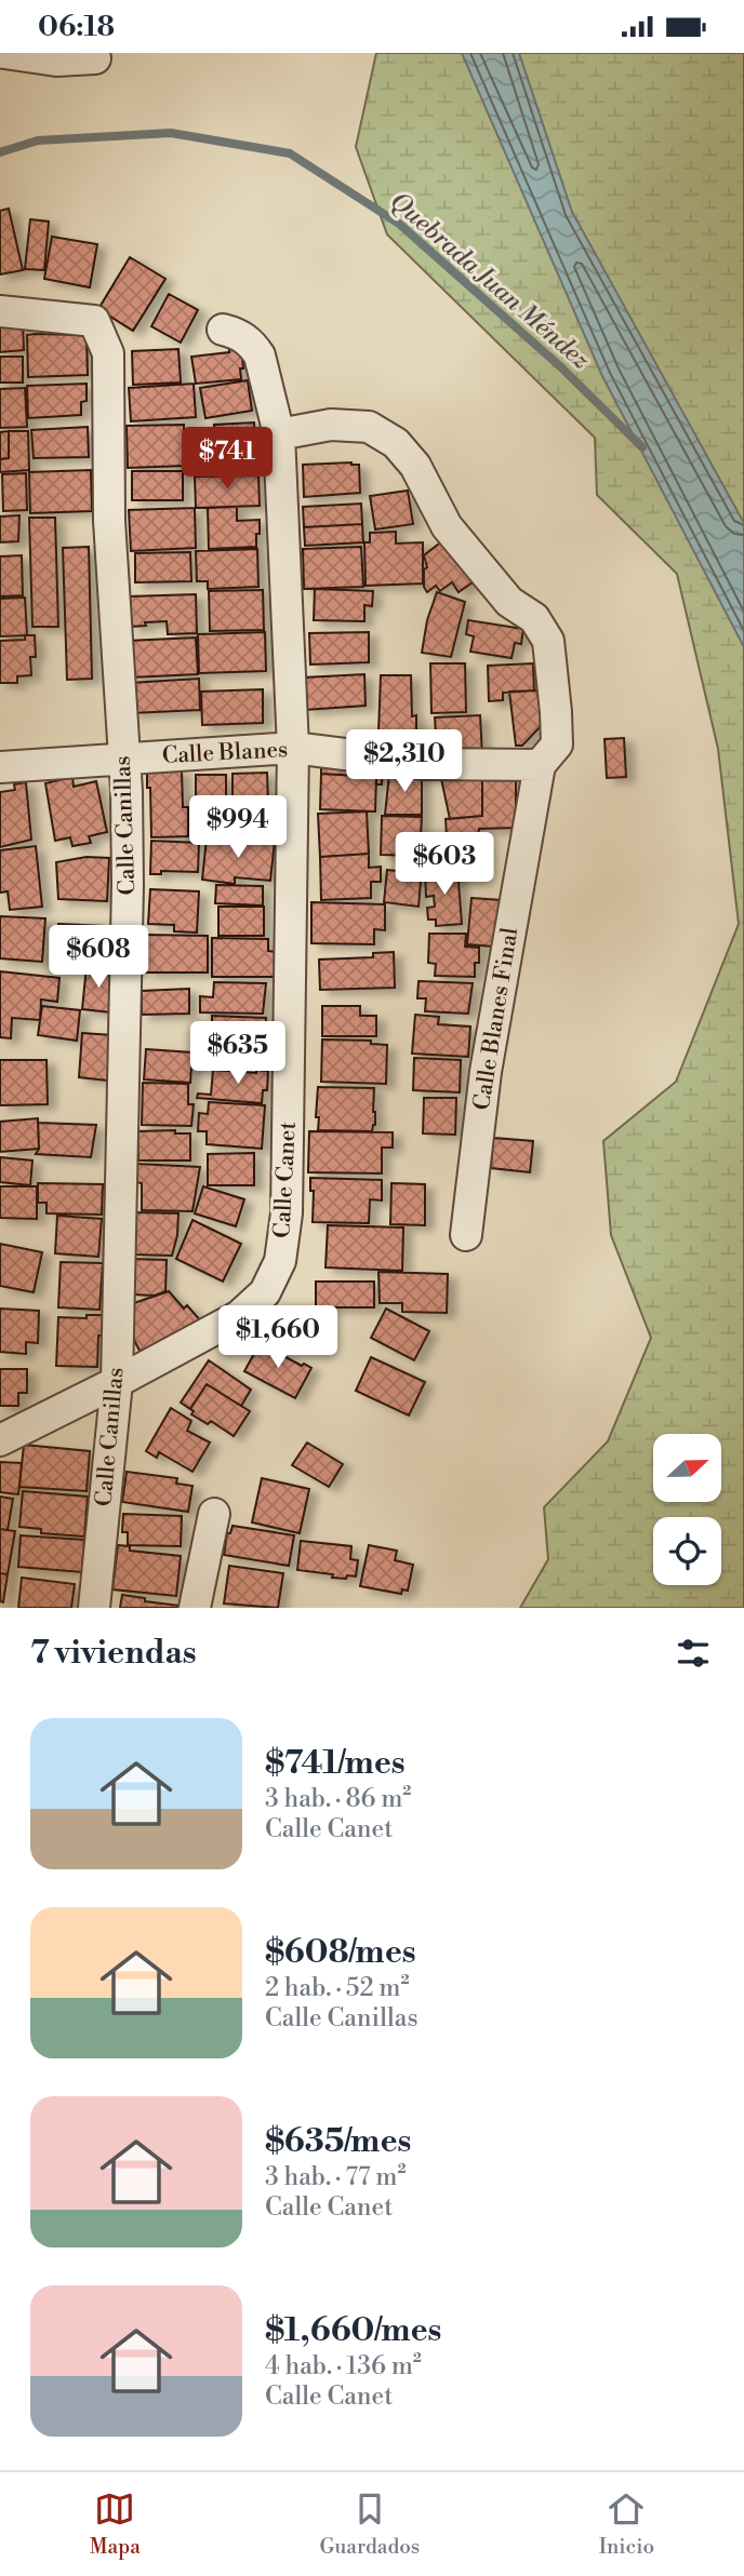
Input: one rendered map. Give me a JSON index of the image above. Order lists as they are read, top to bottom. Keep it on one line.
{"streets":{"street":["Calle Blanes","Calle Canillas","Calle Blanes Final","Calle Canet"]},"crossings":[["Calle Blanes","Calle Canillas"],["Calle Blanes","Calle Blanes Final"],["Calle Blanes","Calle Canet"],["Calle Canillas","Calle Canet"],["Calle Blanes Final","Calle Canet"]],"water":["Quebrada Juan Méndez"],"north":"right","page":{"status":"06:18","price":["$741","$2,310","$994","$603","$608","$635","$1,660"],"heading":"7 viviendas","list":[{"name":"$741/mes","note":"3 hab. · 86 m² · Calle Canet"},{"name":"$608/mes","note":"2 hab. · 52 m² · Calle Canillas"},{"name":"$635/mes","note":"3 hab. · 77 m² · Calle Canet"},{"name":"$1,660/mes","note":"4 hab. · 136 m² · Calle Canet"}],"tabs":["Mapa","Guardados","Inicio"]}}
